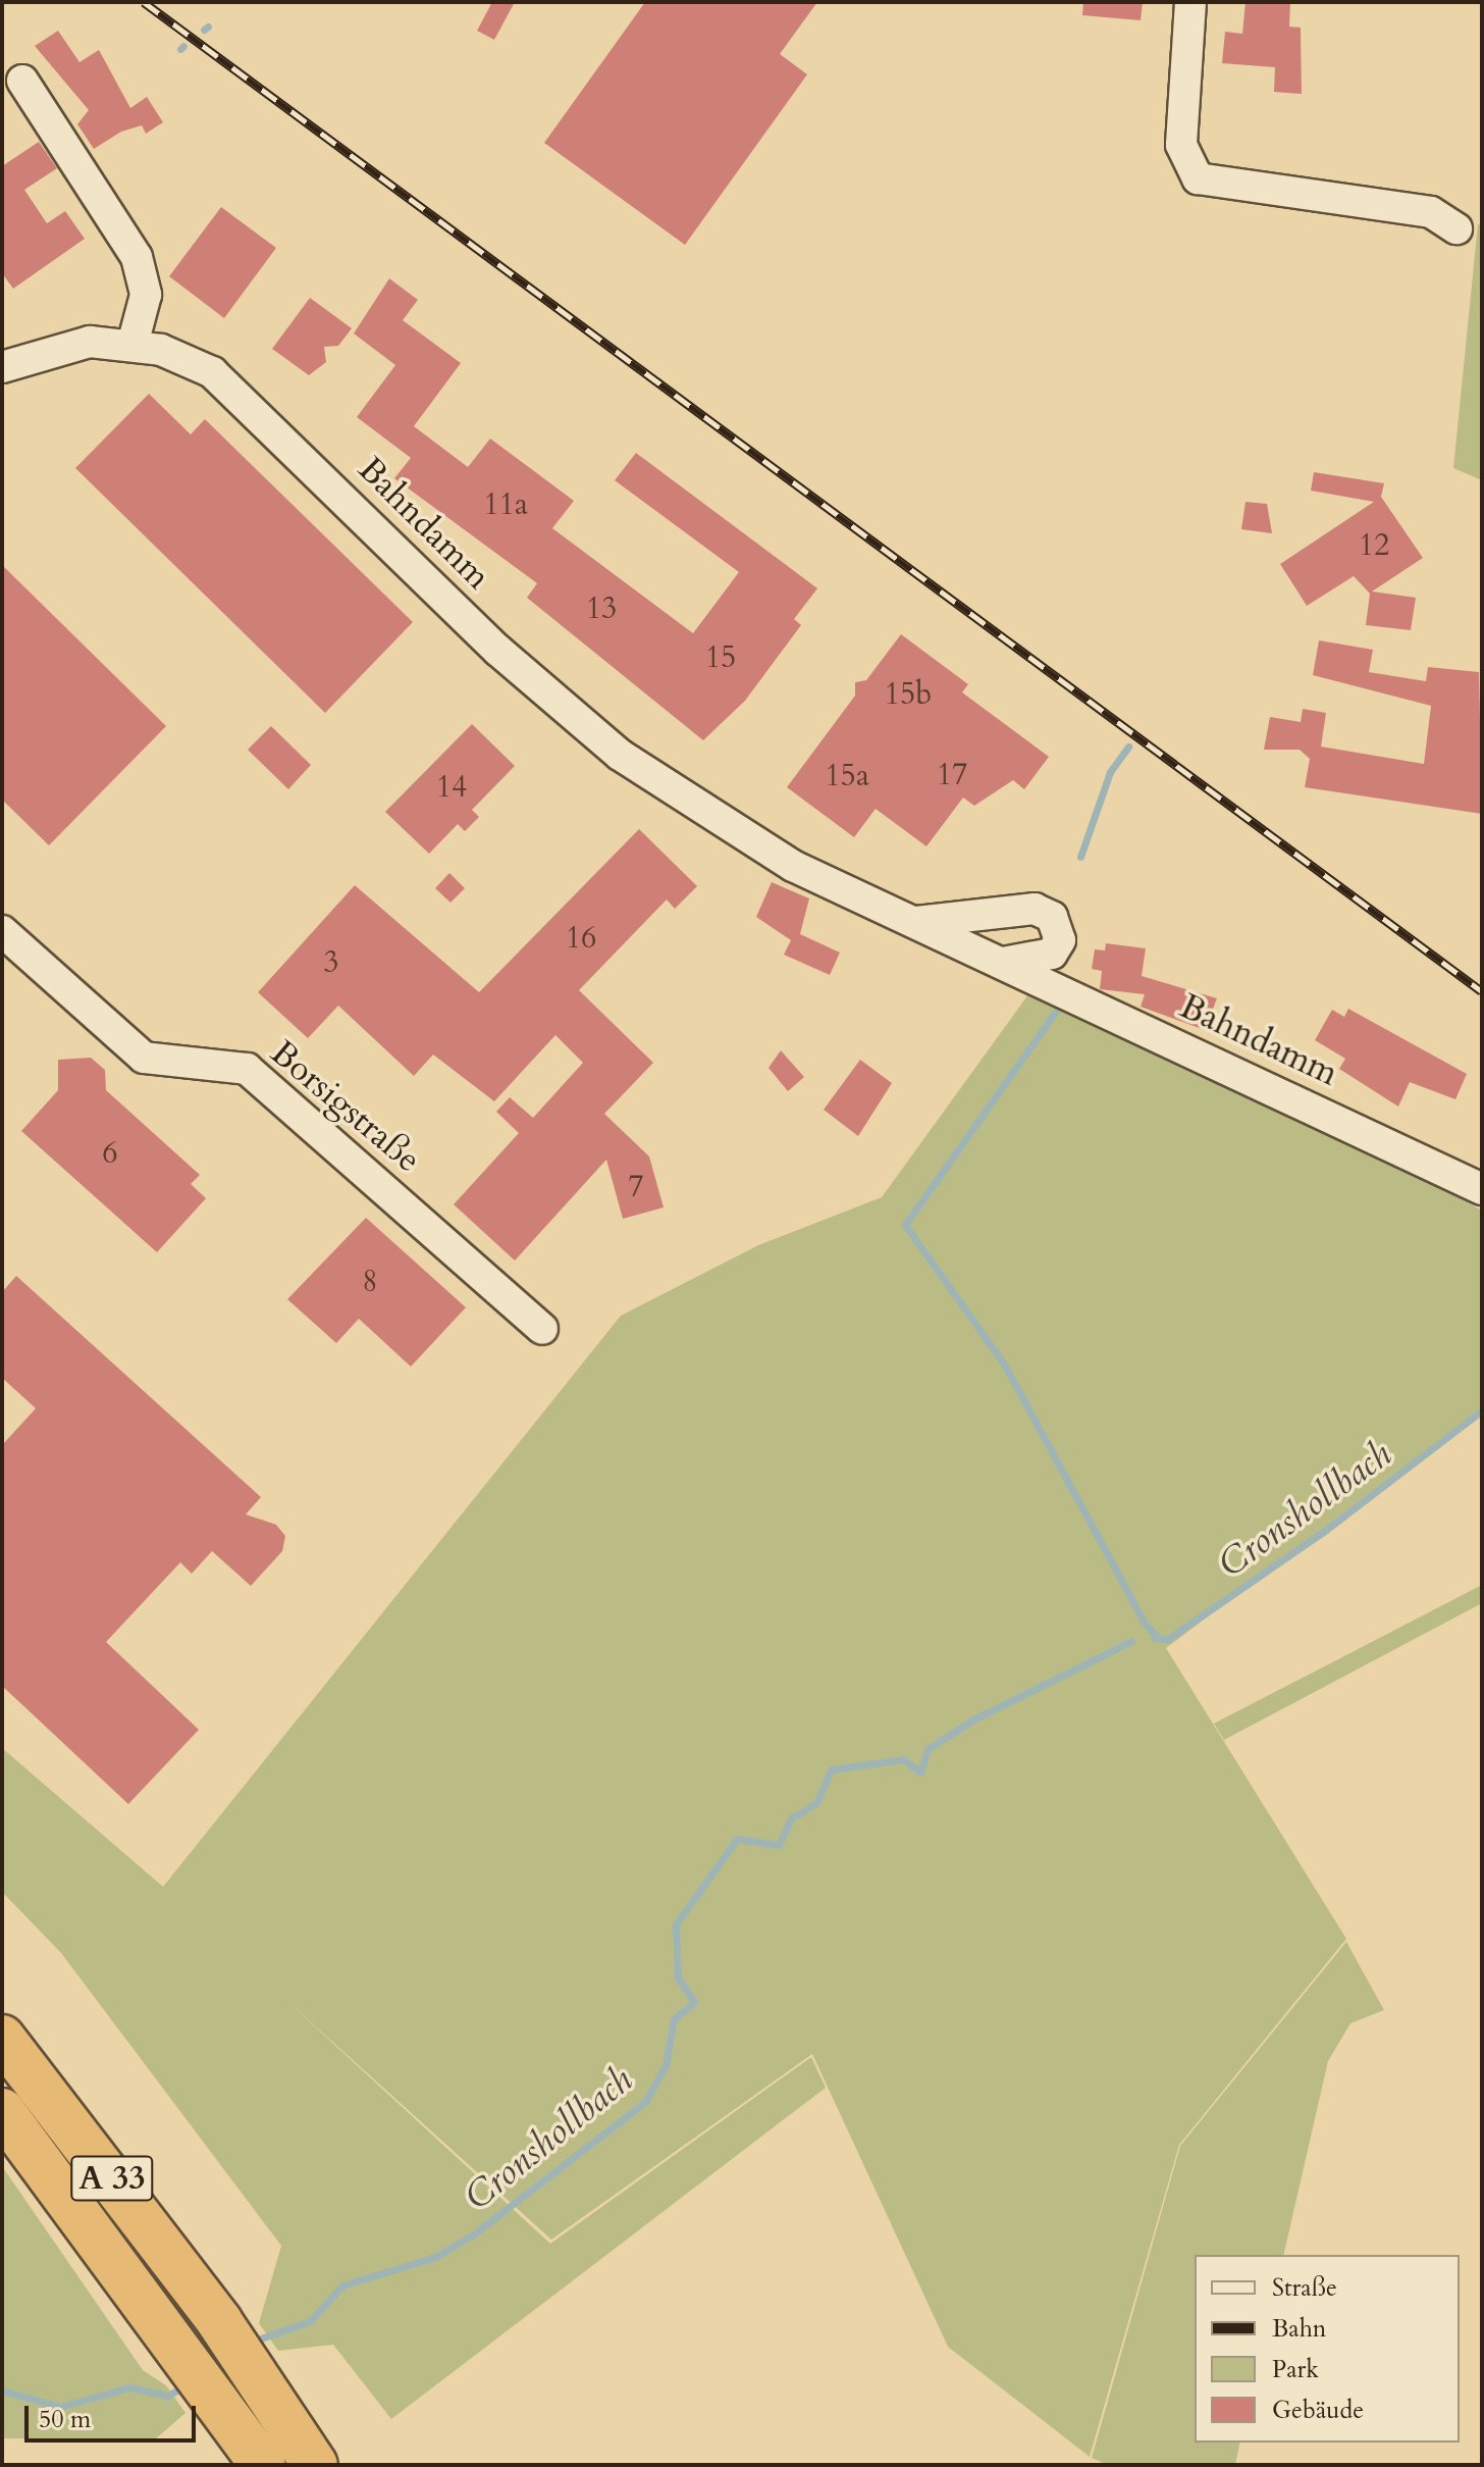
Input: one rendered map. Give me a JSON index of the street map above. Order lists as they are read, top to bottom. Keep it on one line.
{"streets":{"highway":["A 33"],"street":["Bahndamm","Borsigstraße"]},"water":["Cronshollbach"],"house_numbers":["11a","12","13","15","15b","17","15a","14","16","3","6","7","8"],"legend":["Straße","Bahn","Park","Gebäude"],"scale_bar":"50 m"}
